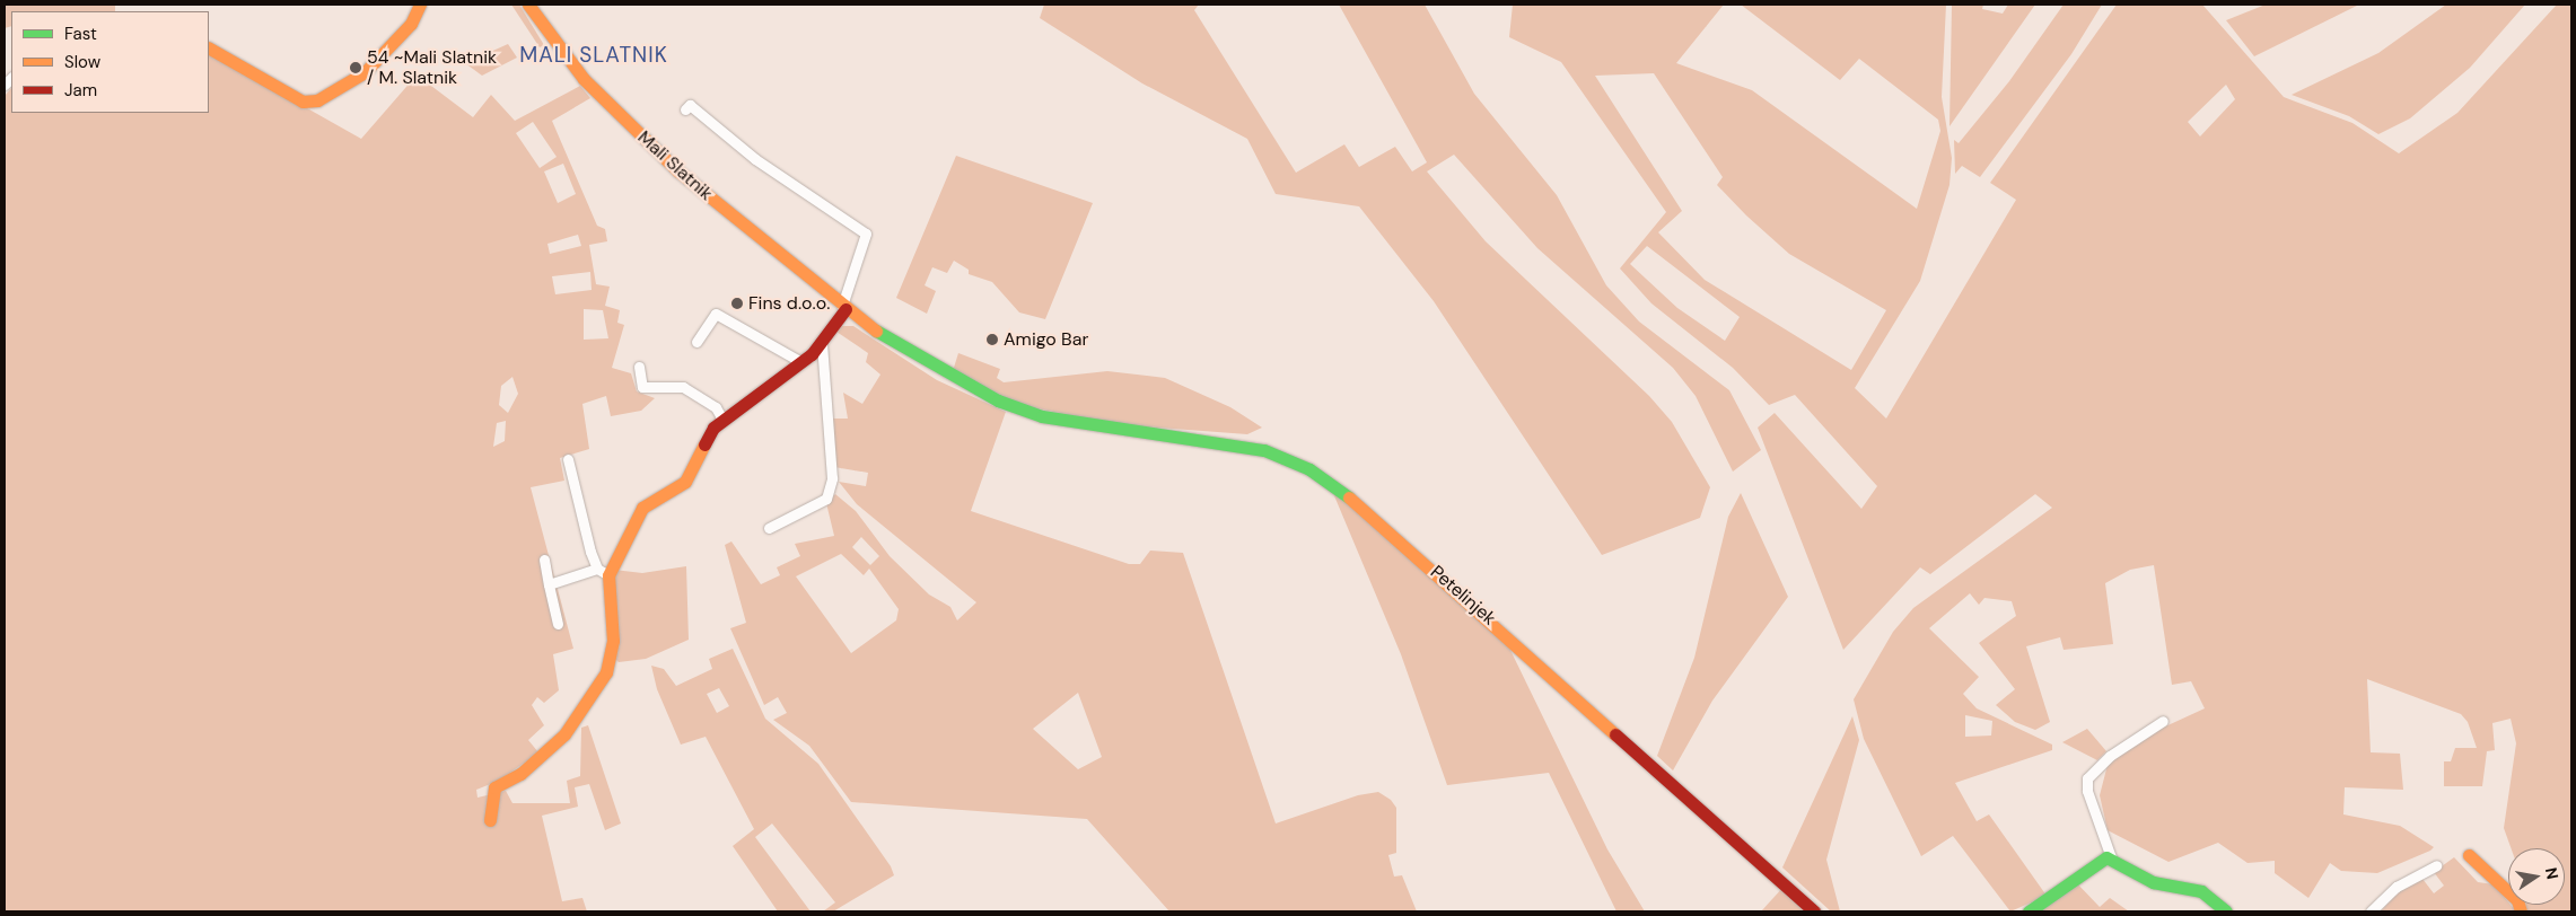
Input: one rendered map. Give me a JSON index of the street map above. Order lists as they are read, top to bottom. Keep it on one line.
{"streets":{"main road":["Mali Slatnik","Petelinjek"]},"crossings":[["Mali Slatnik","Petelinjek"]],"districts":["MALI SLATNIK"],"places":["54 ~Mali Slatnik / M. Slatnik","Fins d.o.o.","Amigo Bar"],"legend":["Fast","Slow","Jam"],"north":"right"}
